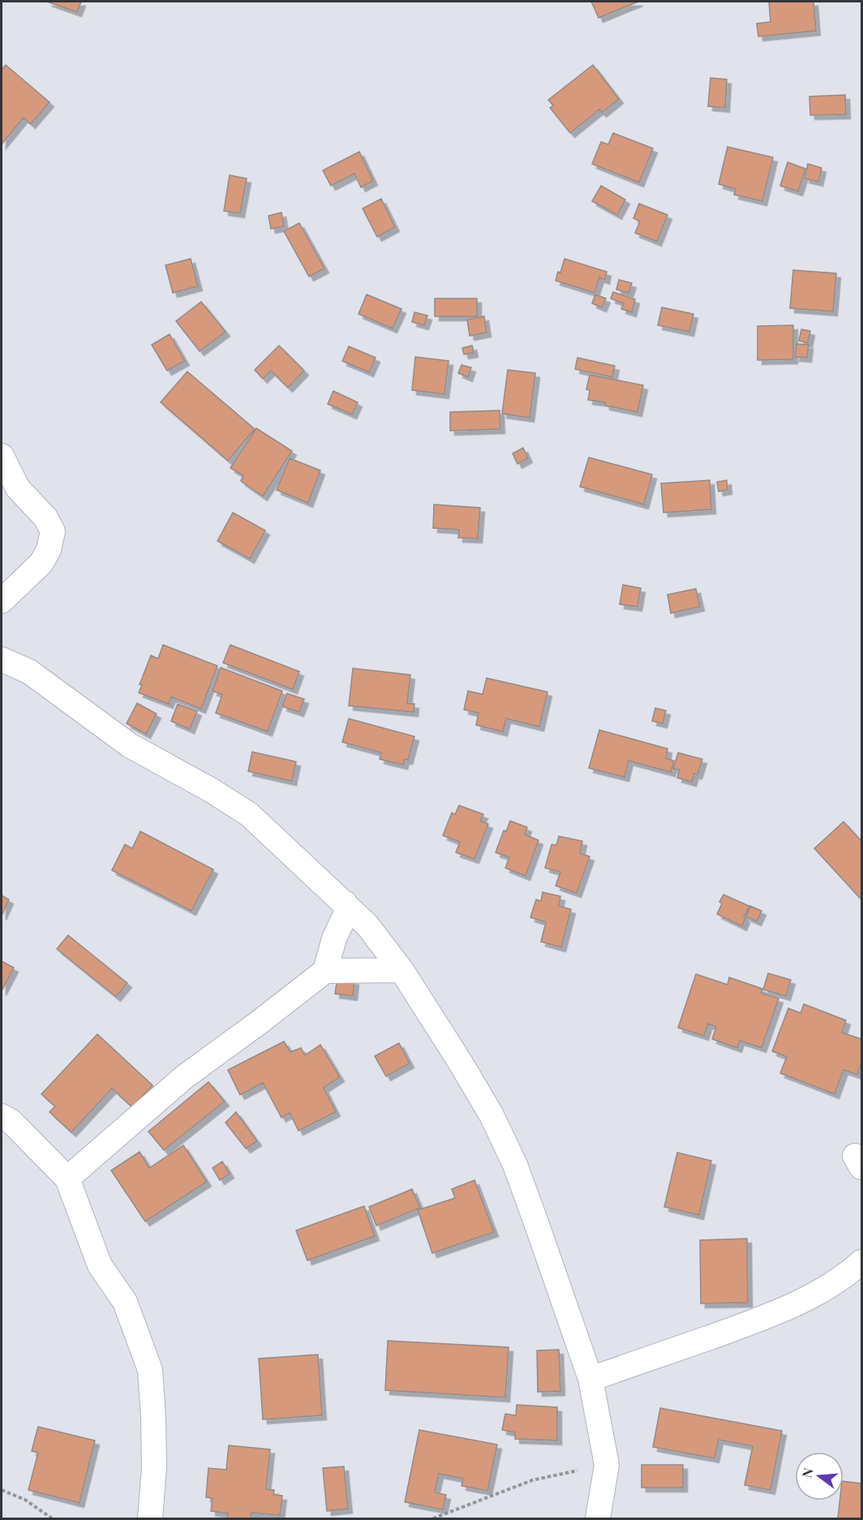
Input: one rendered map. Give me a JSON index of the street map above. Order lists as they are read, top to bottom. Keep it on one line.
{"north":"left"}
